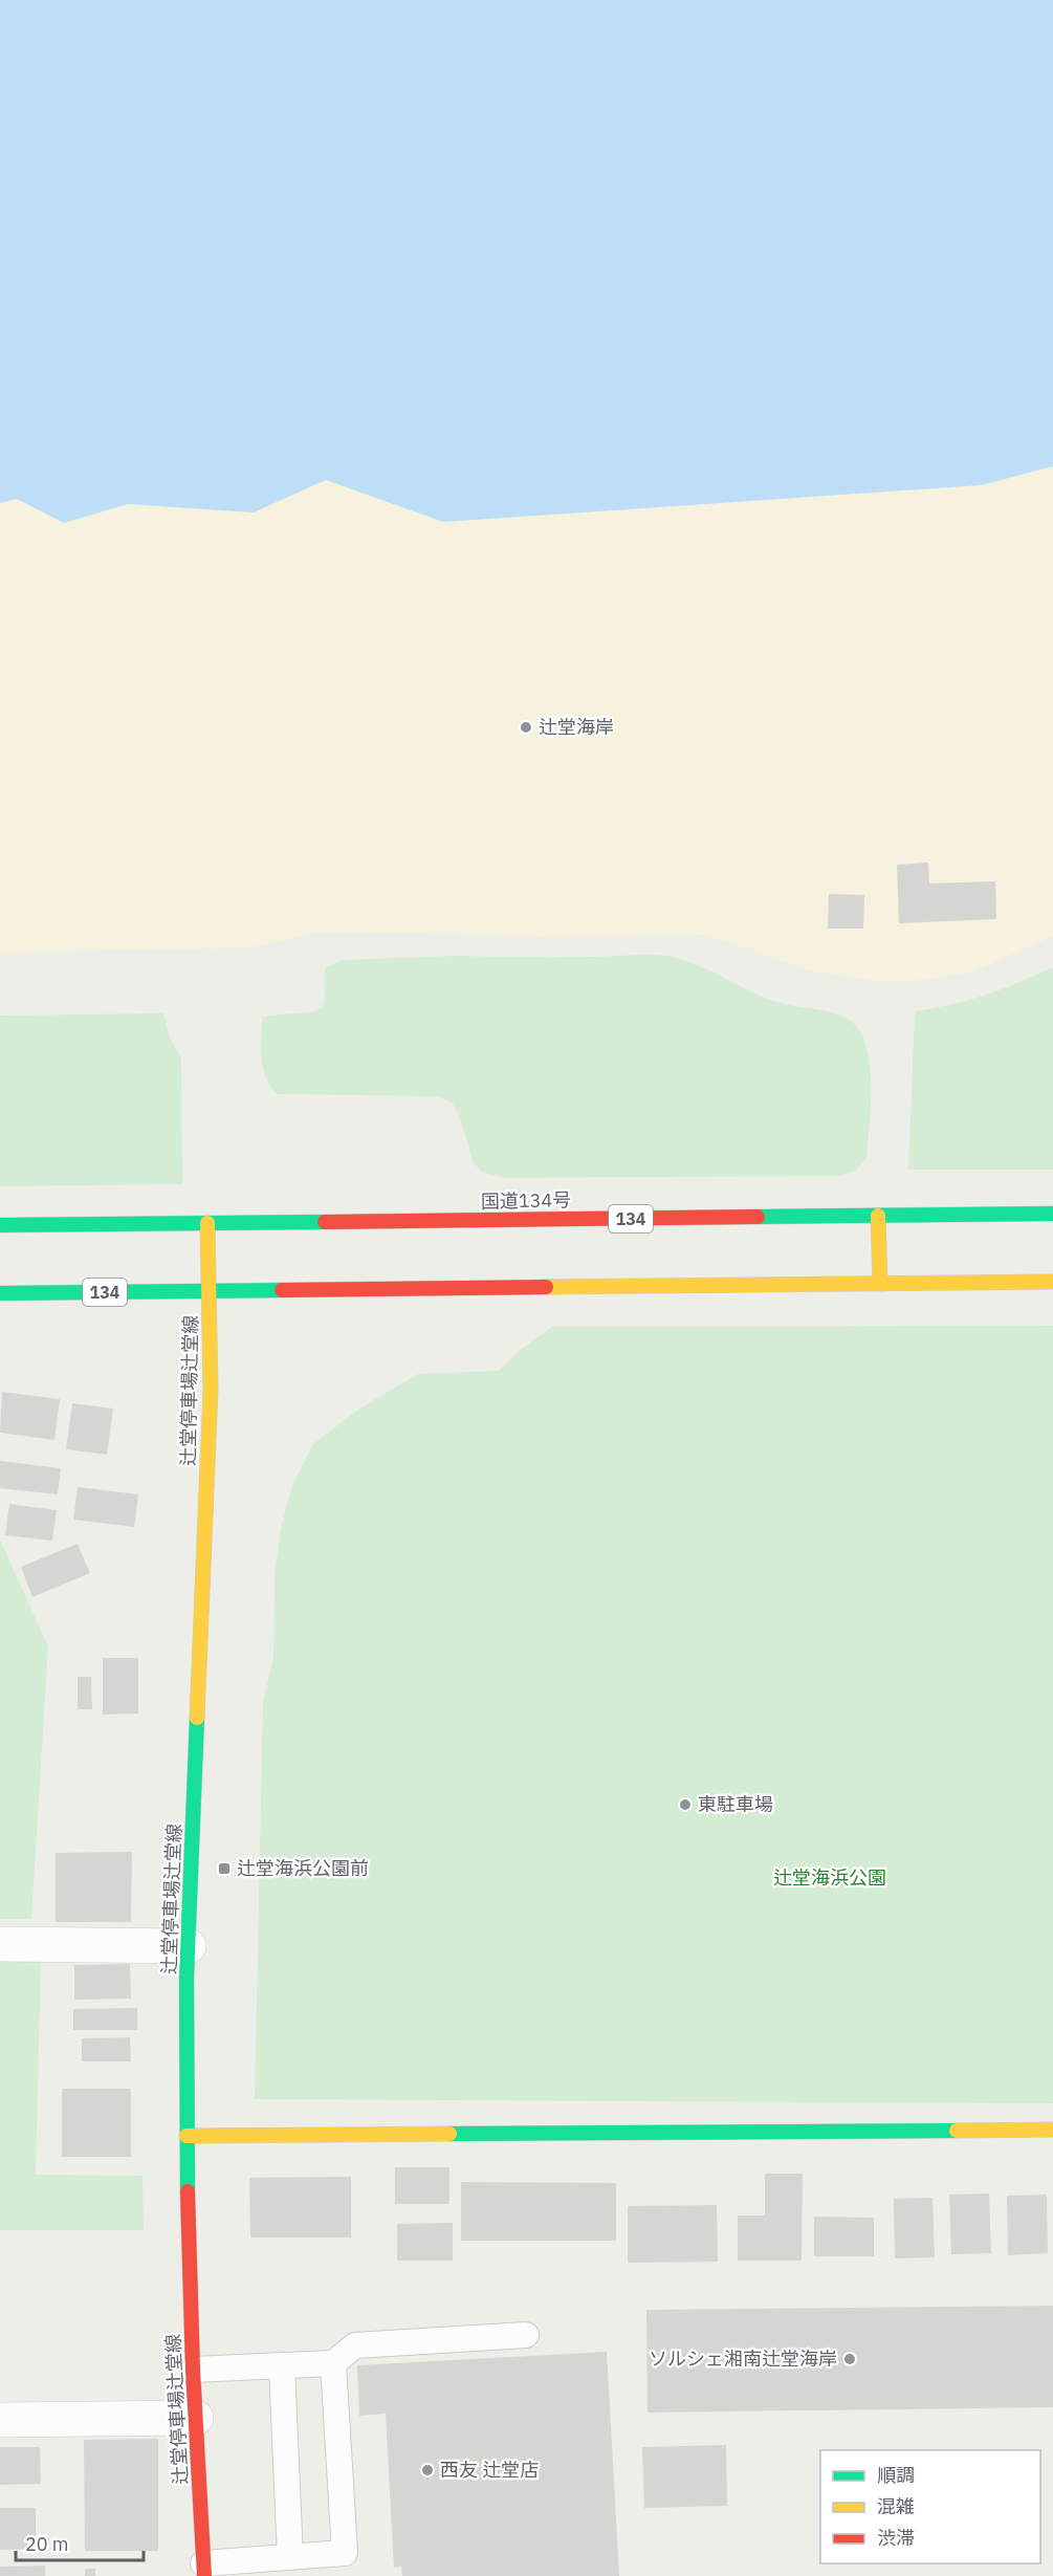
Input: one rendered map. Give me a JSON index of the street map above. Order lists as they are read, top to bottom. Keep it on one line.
{"streets":{"main road":["国道134号","134","辻堂停車場辻堂線"]},"crossings":[["国道134号","辻堂停車場辻堂線"],["134","辻堂停車場辻堂線"]],"parks":["辻堂海浜公園"],"places":{"other":["辻堂海岸","東駐車場","ソルシェ湘南辻堂海岸","西友 辻堂店"],"transit":["辻堂海浜公園前"]},"legend":["順調","混雑","渋滞"],"scale_bar":"20 m"}
